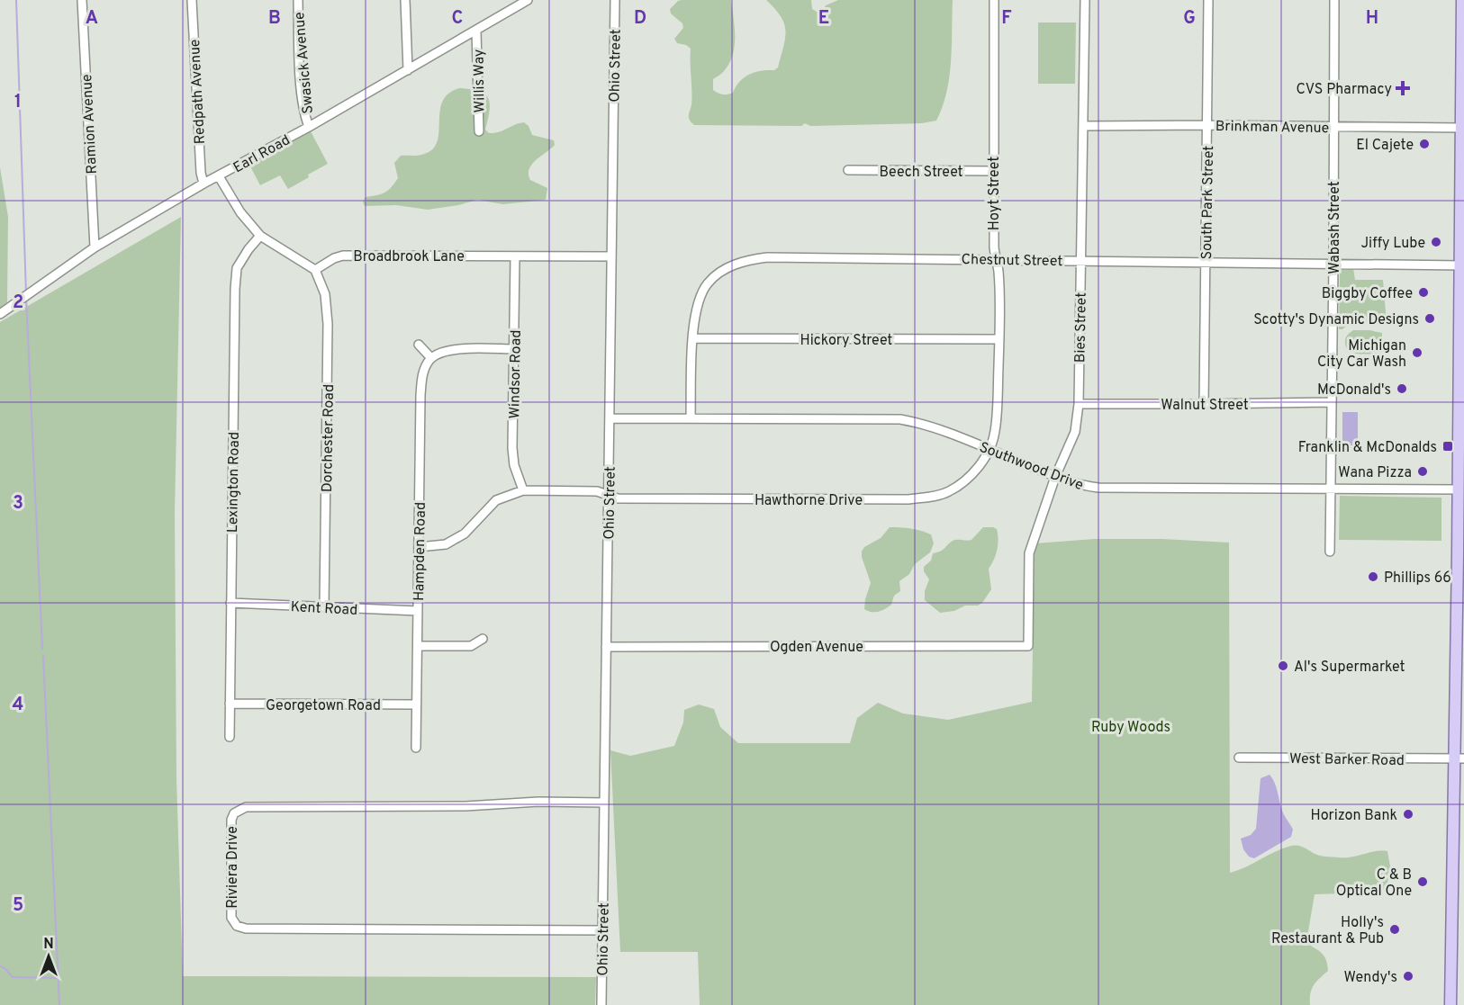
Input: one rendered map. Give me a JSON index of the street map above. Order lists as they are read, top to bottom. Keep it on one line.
{"streets":{"street":["Swasick Avenue","Ohio Street","Willis Way","Redpath Avenue","Ramion Avenue","Brinkman Avenue","Earl Road","Beech Street","Hoyt Street","South Park Street","Wabash Street","Broadbrook Lane","Chestnut Street","Bies Street","Hickory Street","Windsor Road","Walnut Street","Dorchester Road","Southwood Drive","Lexington Road","Hawthorne Drive","Hampden Road","Kent Road","Ogden Avenue","Georgetown Road","West Barker Road","Riviera Drive"]},"crossings":[["Swasick Avenue","Earl Road"],["Ohio Street","Broadbrook Lane"],["Ohio Street","Southwood Drive"],["Ohio Street","Hawthorne Drive"],["Ohio Street","Ogden Avenue"],["Ohio Street","Riviera Drive"],["Willis Way","Earl Road"],["Redpath Avenue","Earl Road"],["Ramion Avenue","Earl Road"],["Brinkman Avenue","South Park Street"],["Brinkman Avenue","Wabash Street"],["Brinkman Avenue","Bies Street"],["Beech Street","Hoyt Street"],["Hoyt Street","Chestnut Street"],["Hoyt Street","Hickory Street"],["Hoyt Street","Southwood Drive"],["Hoyt Street","Hawthorne Drive"],["South Park Street","Chestnut Street"],["South Park Street","Walnut Street"],["Wabash Street","Chestnut Street"],["Wabash Street","Walnut Street"],["Wabash Street","Southwood Drive"],["Broadbrook Lane","Windsor Road"],["Broadbrook Lane","Dorchester Road"],["Chestnut Street","Bies Street"],["Chestnut Street","Hickory Street"],["Chestnut Street","Southwood Drive"],["Bies Street","Walnut Street"],["Bies Street","Southwood Drive"],["Bies Street","Ogden Avenue"],["Windsor Road","Hawthorne Drive"],["Dorchester Road","Kent Road"],["Southwood Drive","Hawthorne Drive"],["Lexington Road","Kent Road"],["Lexington Road","Georgetown Road"],["Hampden Road","Kent Road"],["Hampden Road","Georgetown Road"]],"parks":["Ruby Woods"],"places":{"health":["CVS Pharmacy"],"other":["El Cajete","Jiffy Lube","Biggby Coffee","Scotty's Dynamic Designs","Michigan City Car Wash","McDonald's","Wana Pizza","Phillips 66","Al's Supermarket","Horizon Bank","C & B Optical One","Holly's Restaurant & Pub","Wendy's"],"transit":["Franklin & McDonalds"]},"north":"top","grid":{"columns":["A","B","C","D","E","F","G","H"],"rows":["1","2","3","4","5"]}}
